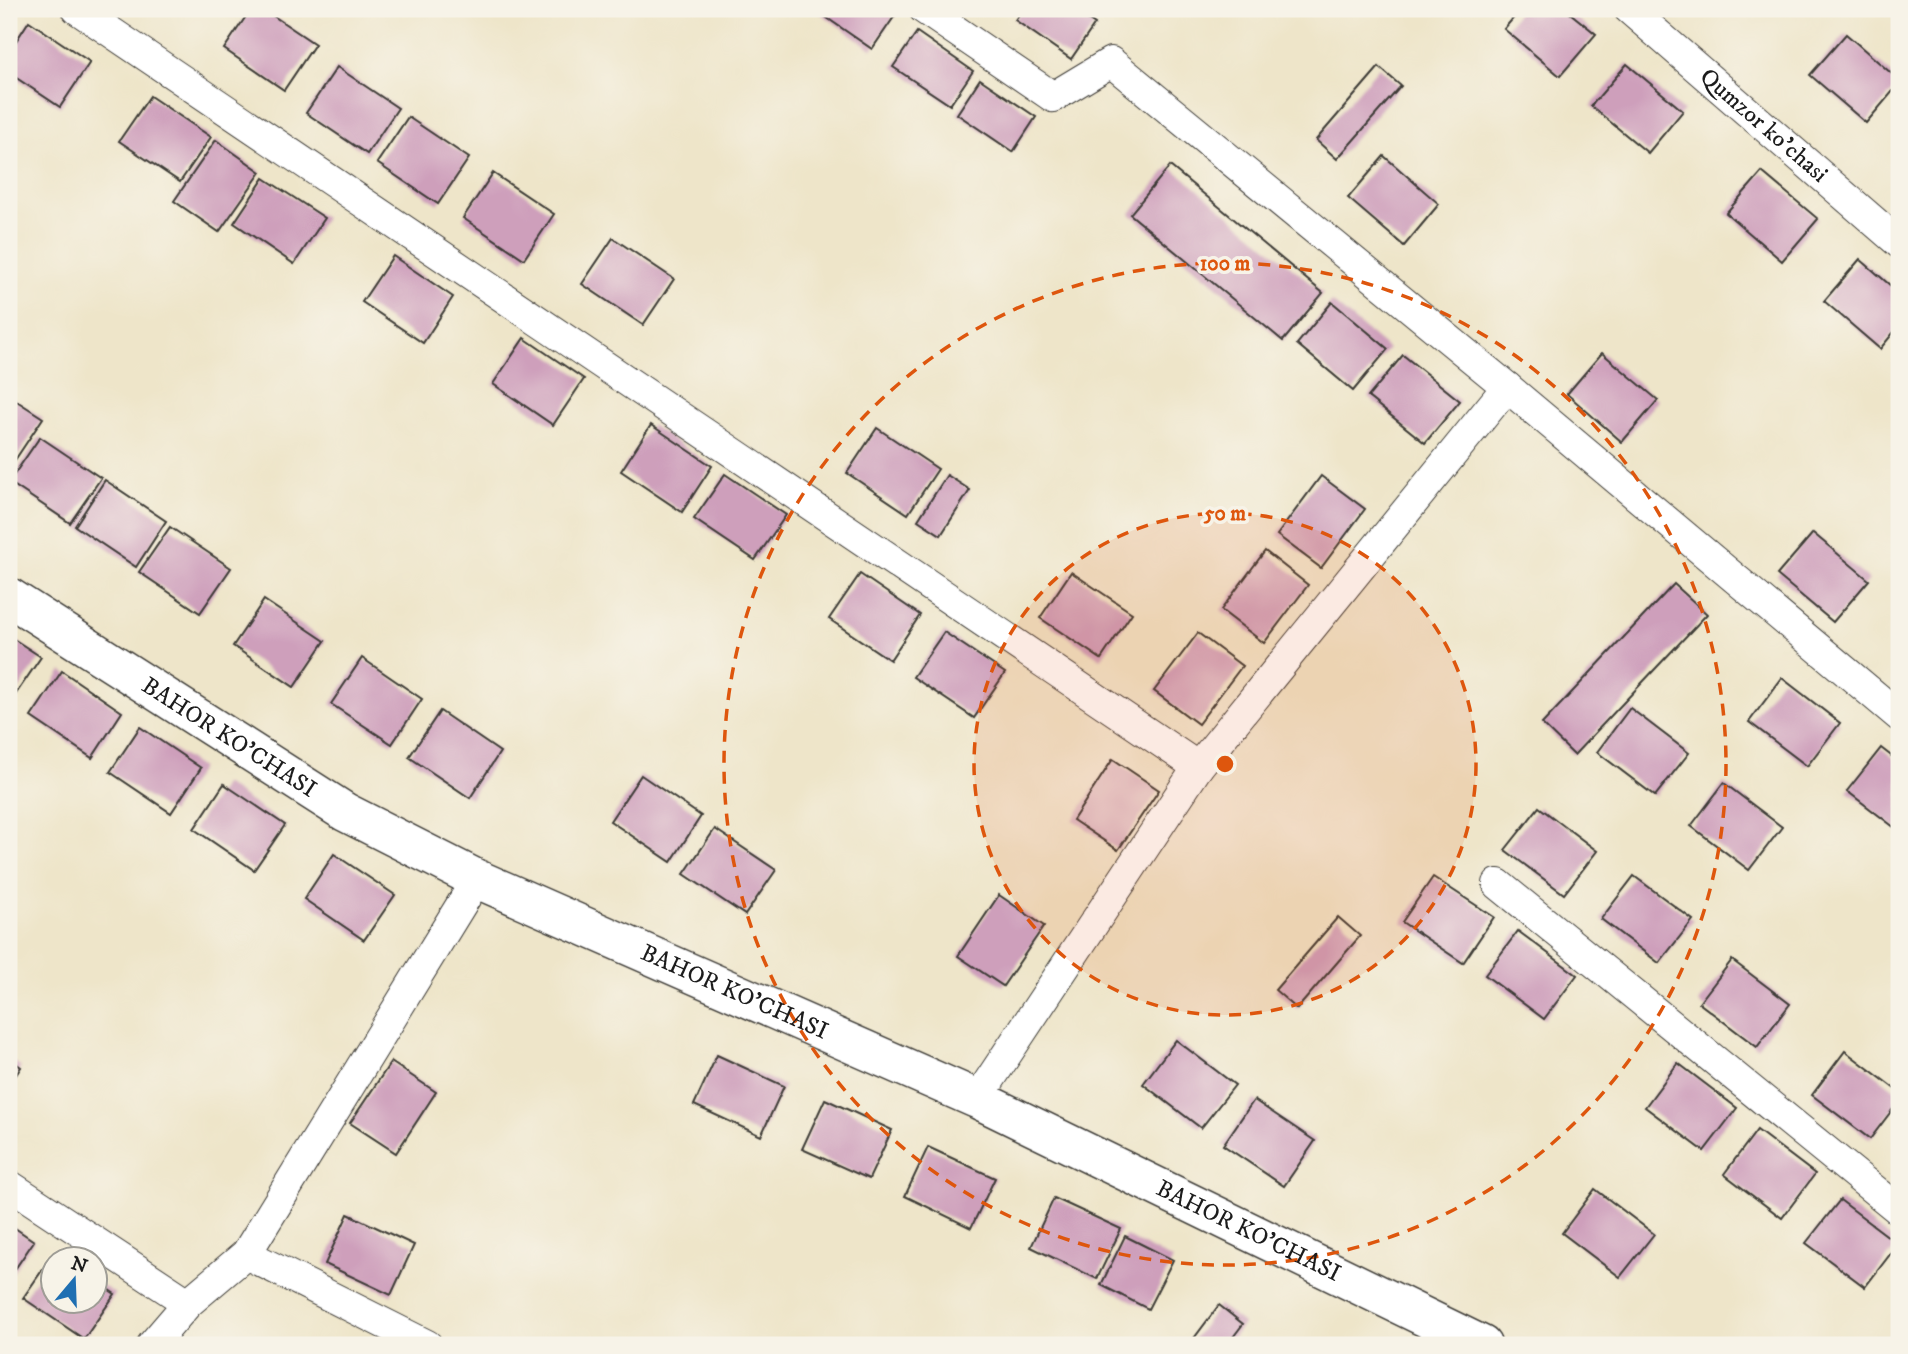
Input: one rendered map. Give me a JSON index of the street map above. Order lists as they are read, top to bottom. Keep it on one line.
{"streets":{"street":["Qumzor ko'chasi","BAHOR KO'CHASI"]},"north":"top","rings":["100 m","50 m"]}
